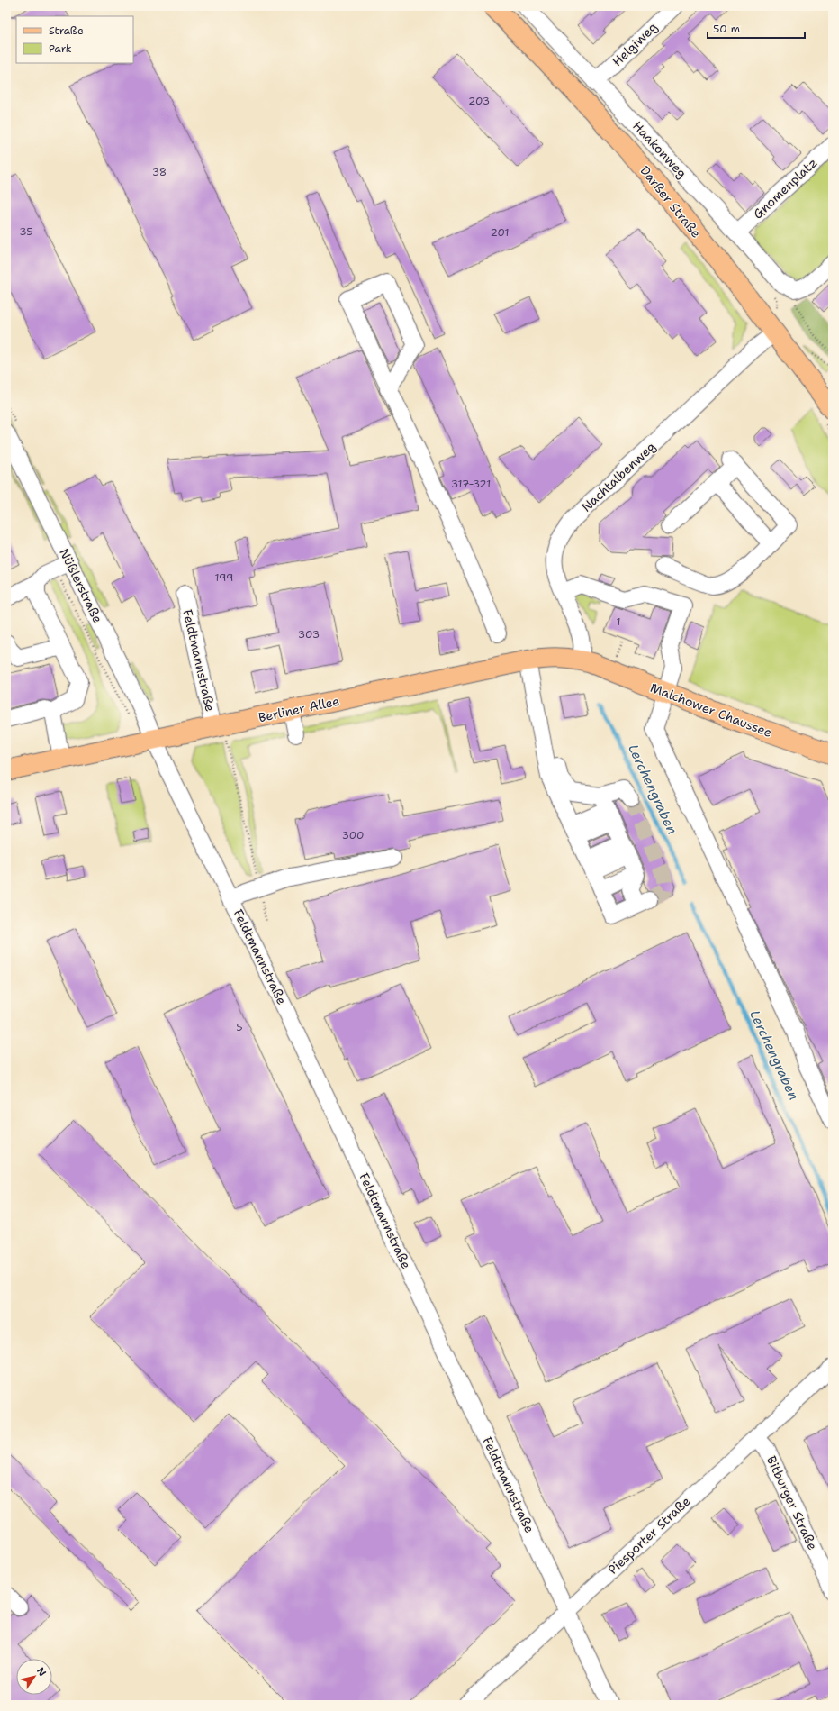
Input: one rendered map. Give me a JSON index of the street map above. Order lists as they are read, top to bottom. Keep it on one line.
{"streets":{"main road":["Darßer Straße","Berliner Allee","Malchower Chaussee"],"street":["Helgiweg","Haakonweg","Gnomenplatz","Nachtalbenweg","Nüßlerstraße","Feldtmannstraße","Bitburger Straße","Piesporter Straße"]},"crossings":[["Helgiweg","Haakonweg"],["Haakonweg","Gnomenplatz"],["Darßer Straße","Nachtalbenweg"],["Nachtalbenweg","Berliner Allee"],["Nachtalbenweg","Malchower Chaussee"],["Nüßlerstraße","Feldtmannstraße"],["Nüßlerstraße","Berliner Allee"],["Feldtmannstraße","Berliner Allee"],["Feldtmannstraße","Piesporter Straße"],["Berliner Allee","Malchower Chaussee"],["Bitburger Straße","Piesporter Straße"]],"water":["Lerchengraben"],"house_numbers":["203","38","35","201","317-321","199","1","303","300","5"],"legend":["Straße","Park"],"scale_bar":"50 m","north":"top right"}
